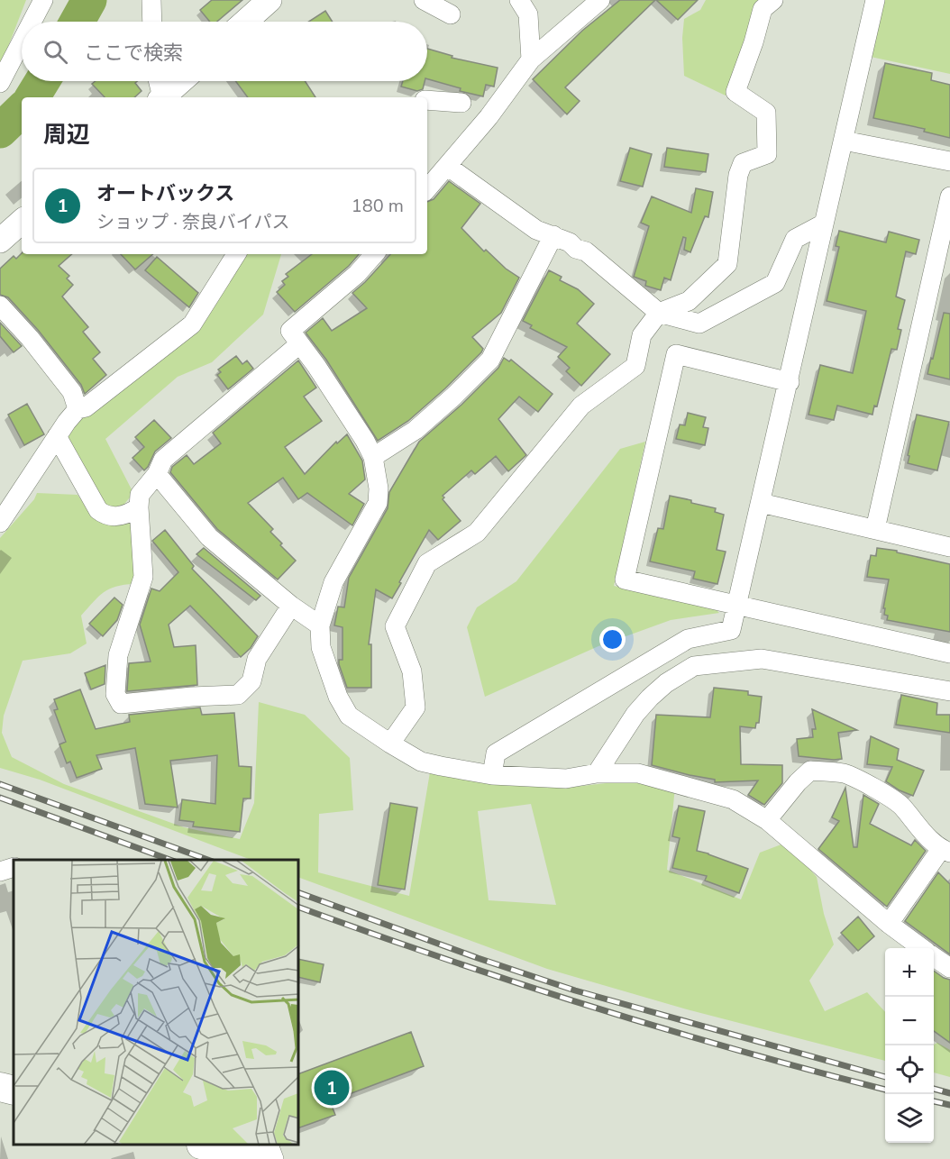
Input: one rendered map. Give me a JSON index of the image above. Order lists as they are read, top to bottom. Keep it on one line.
{"page":{"search":"ここで検索","heading":"周辺","list":[{"mark":"1","name":"オートバックス","note":"ショップ · 奈良バイパス","value":"180 m"}],"map_buttons":["+","−"],"pins":"1"}}
